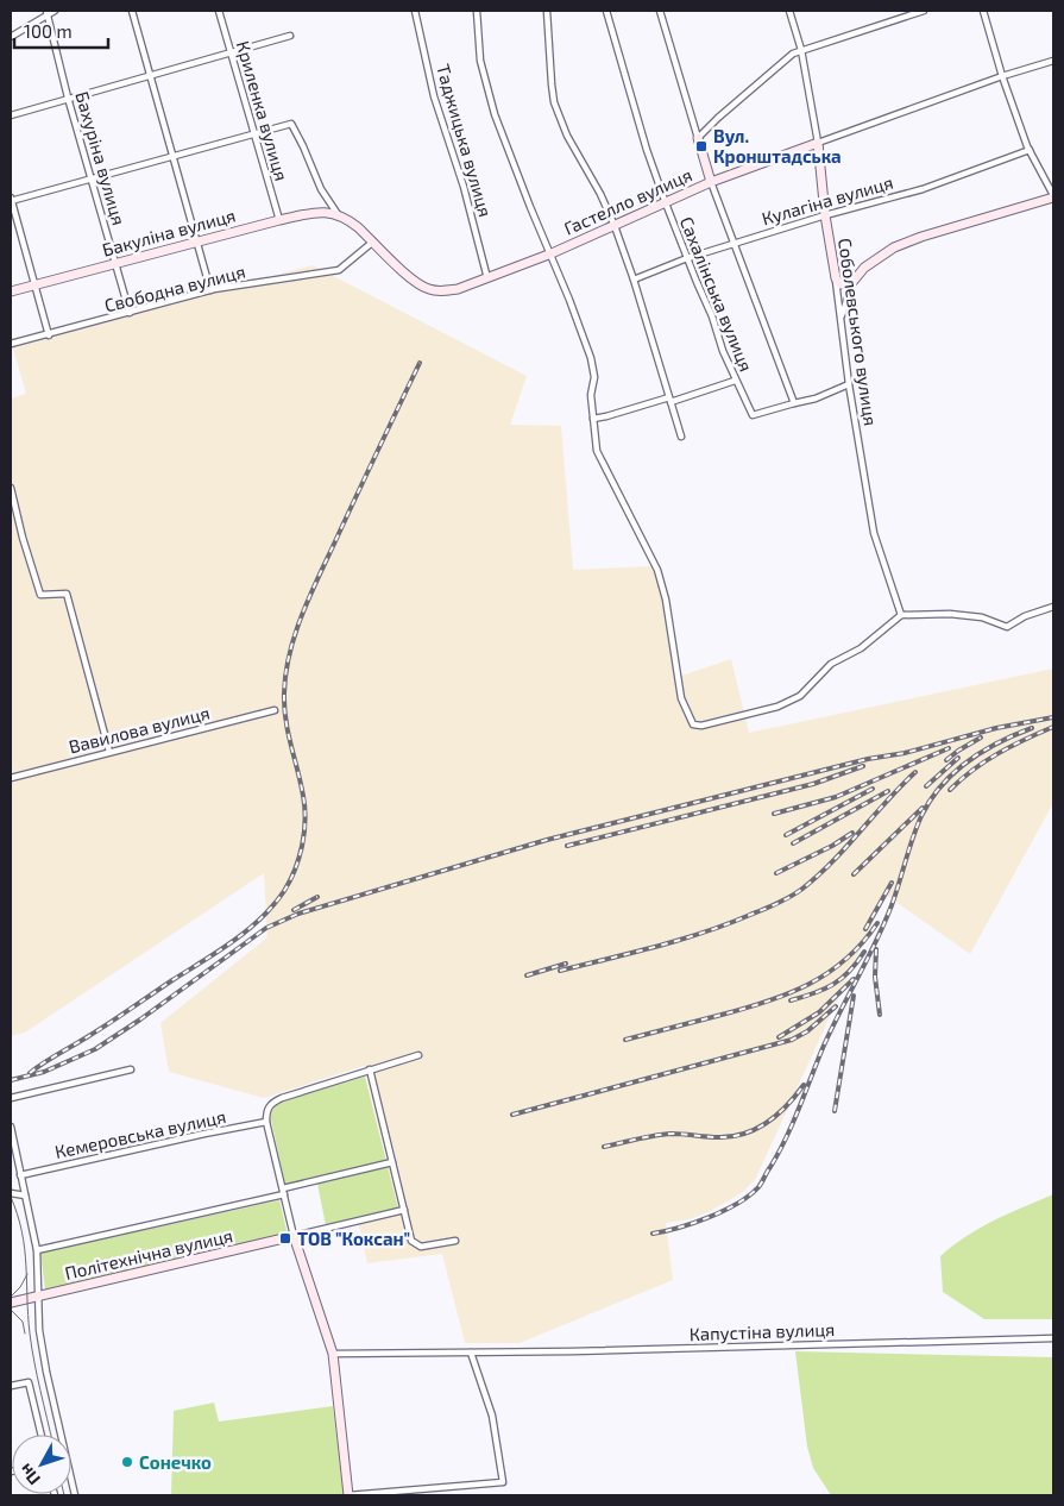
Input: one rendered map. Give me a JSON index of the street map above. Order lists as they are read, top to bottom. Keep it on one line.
{"streets":{"street":["Криленка вулиця","Таджицька вулиця","Бахуріна вулиця","Кулагіна вулиця","Гастелло вулиця","Бакуліна вулиця","Свободна вулиця","Сахалінська вулиця","Соболевського вулиця","Вавилова вулиця","Кемеровська вулиця","Політехнічна вулиця","Капустіна вулиця"]},"crossings":[["Криленка вулиця","Бакуліна вулиця"],["Таджицька вулиця","Гастелло вулиця"],["Бахуріна вулиця","Бакуліна вулиця"],["Бахуріна вулиця","Свободна вулиця"],["Кулагіна вулиця","Сахалінська вулиця"],["Кулагіна вулиця","Соболевського вулиця"],["Гастелло вулиця","Бакуліна вулиця"],["Гастелло вулиця","Свободна вулиця"],["Гастелло вулиця","Сахалінська вулиця"],["Гастелло вулиця","Соболевського вулиця"]],"places":{"transit":["Вул. Кронштадська","ТОВ \"Коксан\""],"other":["Сонечко"]},"scale_bar":"100 m","north":"bottom left"}
